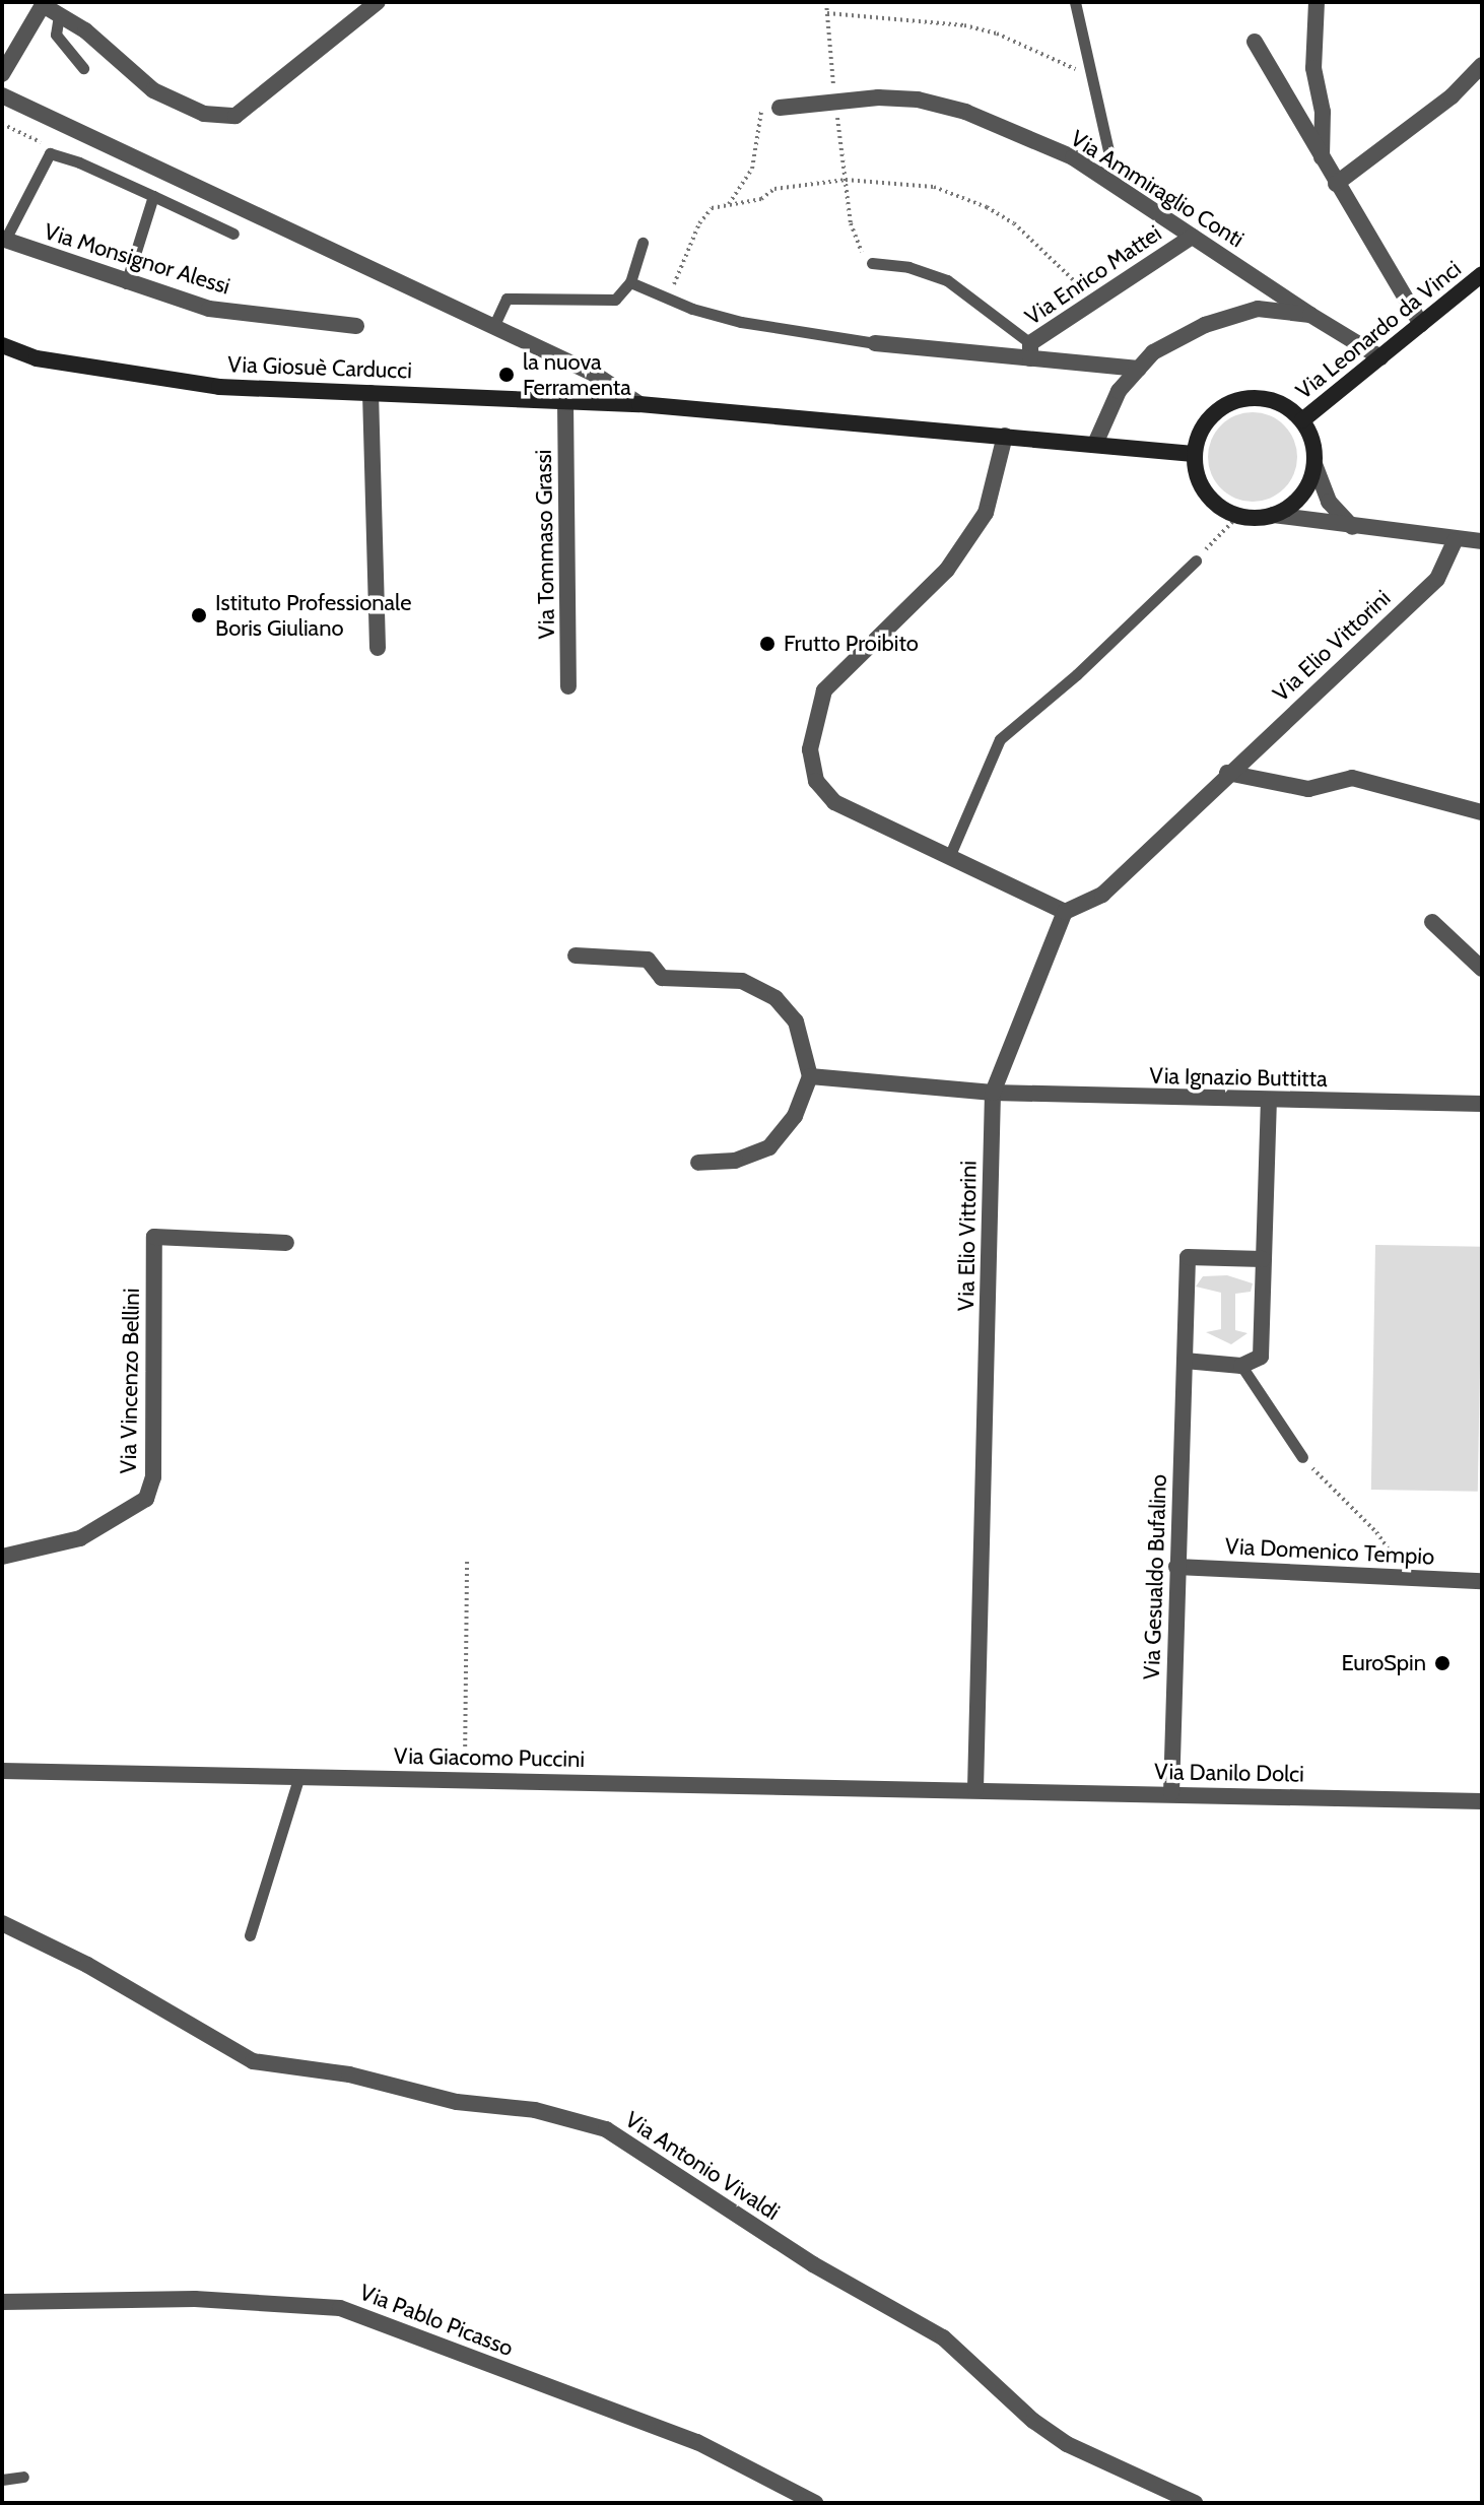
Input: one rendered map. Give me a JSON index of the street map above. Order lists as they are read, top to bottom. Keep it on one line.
{"streets":{"street":["Via Ammiraglio Conti","Via Monsignor Alessi","Via Enrico Mattei","Via Leonardo da Vinci","Via Giosuè Carducci","Via Tommaso Grassi","Via Elio Vittorini","Via Ignazio Buttitta","Via Vincenzo Bellini","Via Domenico Tempio","Via Gesualdo Bufalino","Via Giacomo Puccini","Via Danilo Dolci","Via Antonio Vivaldi","Via Pablo Picasso"]},"crossings":[["Via Ammiraglio Conti","Via Enrico Mattei"],["Via Ammiraglio Conti","Via Leonardo da Vinci"],["Via Giosuè Carducci","Via Tommaso Grassi"],["Via Elio Vittorini","Via Ignazio Buttitta"],["Via Elio Vittorini","Via Giacomo Puccini"],["Via Elio Vittorini","Via Danilo Dolci"],["Via Domenico Tempio","Via Gesualdo Bufalino"],["Via Gesualdo Bufalino","Via Danilo Dolci"],["Via Giacomo Puccini","Via Danilo Dolci"]],"places":["la nuova Ferramenta","Istituto Professionale Boris Giuliano","Frutto Proibito","EuroSpin"]}
